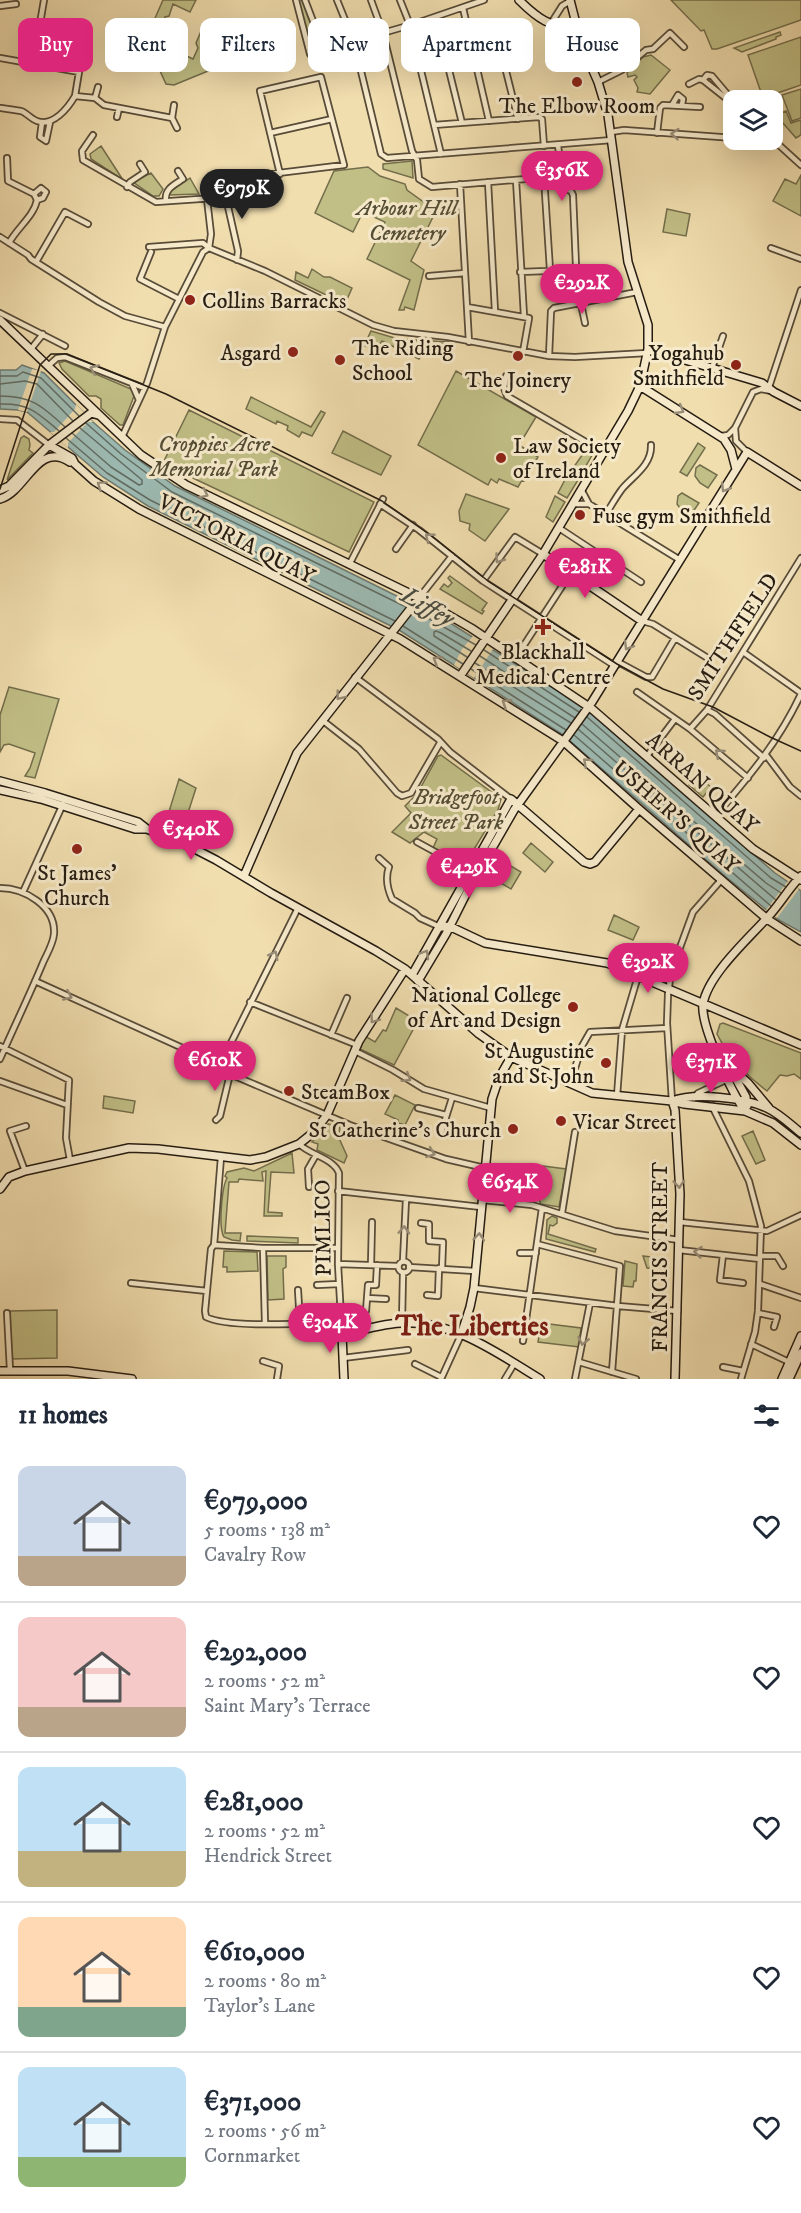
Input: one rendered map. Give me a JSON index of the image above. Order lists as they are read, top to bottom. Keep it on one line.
{"streets":{"main road":["VICTORIA QUAY","ARRAN QUAY","USHER'S QUAY","FRANCIS STREET"],"street":["SMITHFIELD","PIMLICO"]},"crossings":[["VICTORIA QUAY","USHER'S QUAY"]],"one_way":["VICTORIA QUAY","USHER'S QUAY","FRANCIS STREET"],"districts":["The Liberties"],"water":["Liffey"],"parks":["Arbour Hill Cemetery","Croppies Acre Memorial Park","Bridgefoot Street Park"],"places":{"other":["The Elbow Room","Collins Barracks","Asgard","The Joinery","The Riding School","Yogahub Smithfield","Law Society of Ireland","Fuse gym Smithfield","St James' Church","National College of Art and Design","St Augustine and St John","SteamBox","Vicar Street","St Catherine's Church"],"health":["Blackhall Medical Centre"]},"page":{"chip":["Buy","Rent","Filters","New","Apartment","House"],"price":["€356K","€979K","€292K","€281K","€540K","€429K","€392K","€610K","€371K","€654K","€304K"],"heading":"11 homes","list":[{"name":"€979,000","note":"5 rooms · 138 m² · Cavalry Row"},{"name":"€292,000","note":"2 rooms · 52 m² · Saint Mary's Terrace"},{"name":"€281,000","note":"2 rooms · 52 m² · Hendrick Street"},{"name":"€610,000","note":"2 rooms · 80 m² · Taylor's Lane"},{"name":"€371,000","note":"2 rooms · 56 m² · Cornmarket"}]}}
